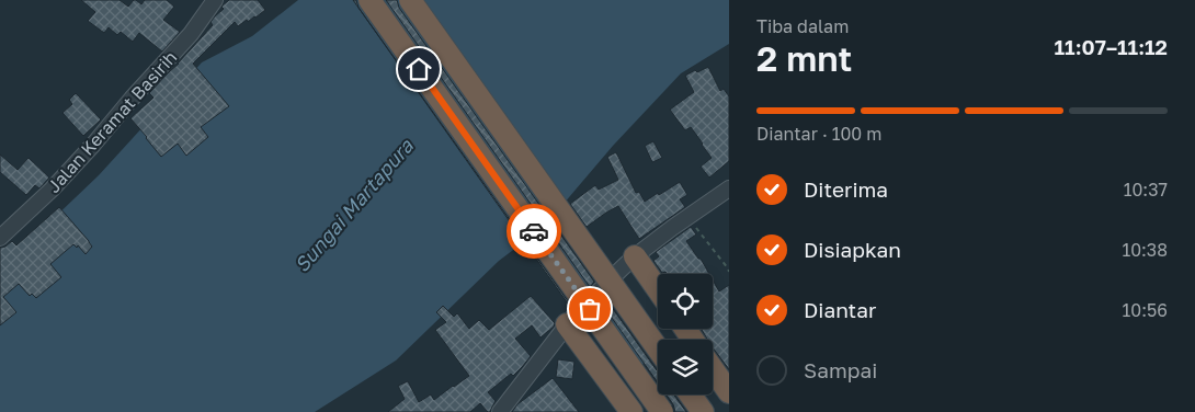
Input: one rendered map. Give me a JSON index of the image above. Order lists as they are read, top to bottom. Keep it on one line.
{"streets":{"street":["Jalan Keramat Basirih"]},"water":["Sungai Martapura"],"page":{"heading":["2 mnt","Tiba dalam","11:07–11:12"],"bar":"Diantar · 100 m","list":[["Diterima","10:37"],["Disiapkan","10:38"],["Diantar","10:56"],"Sampai"]}}
